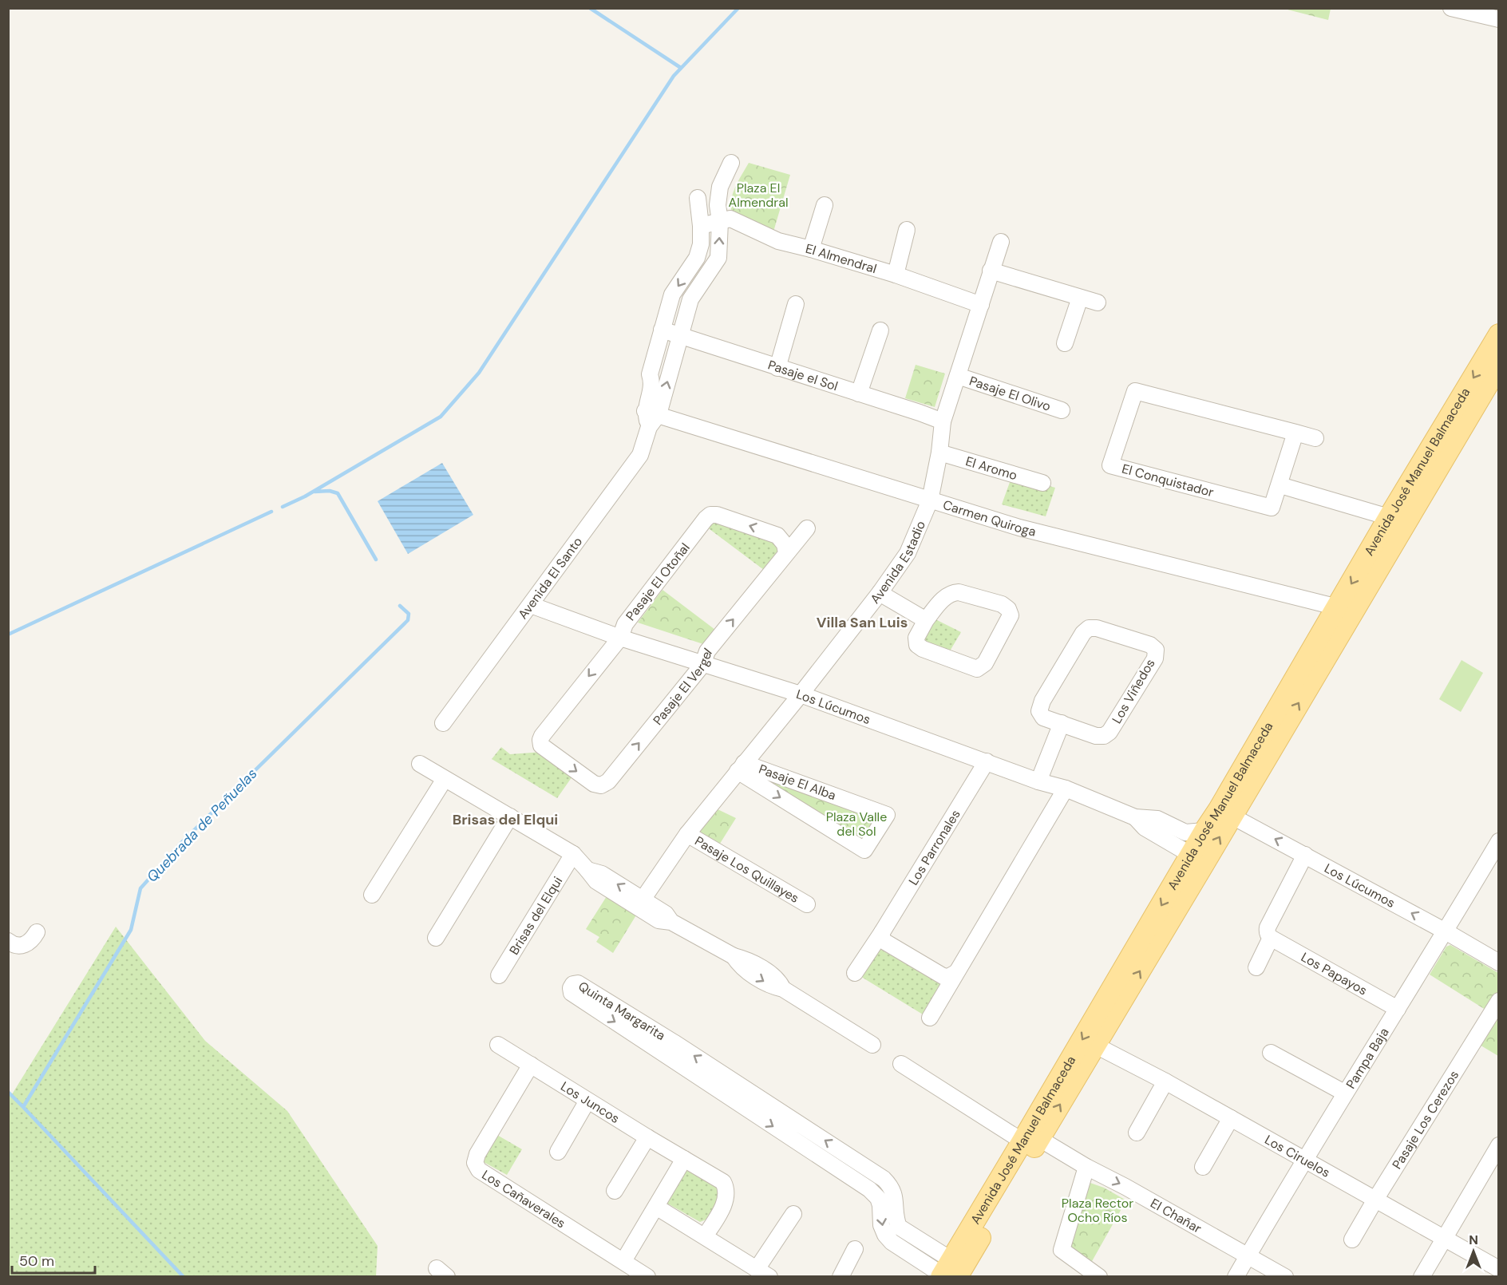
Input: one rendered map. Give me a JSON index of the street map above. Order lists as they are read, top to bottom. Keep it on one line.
{"streets":{"main road":["Avenida José Manuel Balmaceda"],"street":["El Almendral","Pasaje el Sol","Pasaje El Olivo","El Aromo","El Conquistador","Carmen Quiroga","Avenida Estadio","Avenida El Santo","Pasaje El Otoñal","Pasaje El Vergel","Los Viñedos","Los Lúcumos","Pasaje El Alba","Los Parronales","Pasaje Los Quillayes","Brisas del Elqui","Los Papayos","Quinta Margarita","Pampa Baja","Los Juncos","Pasaje Los Cerezos","Los Ciruelos","Los Cañaverales","El Chañar"]},"crossings":[["El Almendral","Avenida Estadio"],["El Almendral","Avenida El Santo"],["Pasaje el Sol","Avenida Estadio"],["Pasaje el Sol","Avenida El Santo"],["Pasaje El Olivo","Avenida Estadio"],["El Aromo","Avenida Estadio"],["Avenida José Manuel Balmaceda","Carmen Quiroga"],["Avenida José Manuel Balmaceda","Los Lúcumos"],["Avenida José Manuel Balmaceda","Quinta Margarita"],["Avenida José Manuel Balmaceda","Los Ciruelos"],["Avenida José Manuel Balmaceda","El Chañar"],["Carmen Quiroga","Avenida Estadio"],["Carmen Quiroga","Avenida El Santo"],["Avenida Estadio","Los Lúcumos"],["Avenida Estadio","Pasaje El Alba"],["Avenida Estadio","Pasaje Los Quillayes"],["Avenida El Santo","Los Lúcumos"],["Pasaje El Otoñal","Pasaje El Vergel"],["Pasaje El Otoñal","Los Lúcumos"],["Pasaje El Vergel","Los Lúcumos"],["Los Lúcumos","Los Parronales"],["Los Lúcumos","Pampa Baja"],["Los Papayos","Pampa Baja"],["Pampa Baja","Los Ciruelos"],["Pampa Baja","El Chañar"],["Los Juncos","Los Cañaverales"],["Pasaje Los Cerezos","Los Ciruelos"]],"one_way":["Pasaje El Otoñal","Pasaje El Vergel","El Chañar"],"districts":["Villa San Luis","Brisas del Elqui"],"water":["Quebrada de Peñuelas"],"parks":["Plaza El Almendral","Plaza Valle del Sol","Plaza Rector Ocho Ríos"],"scale_bar":"50 m","north":"top"}
